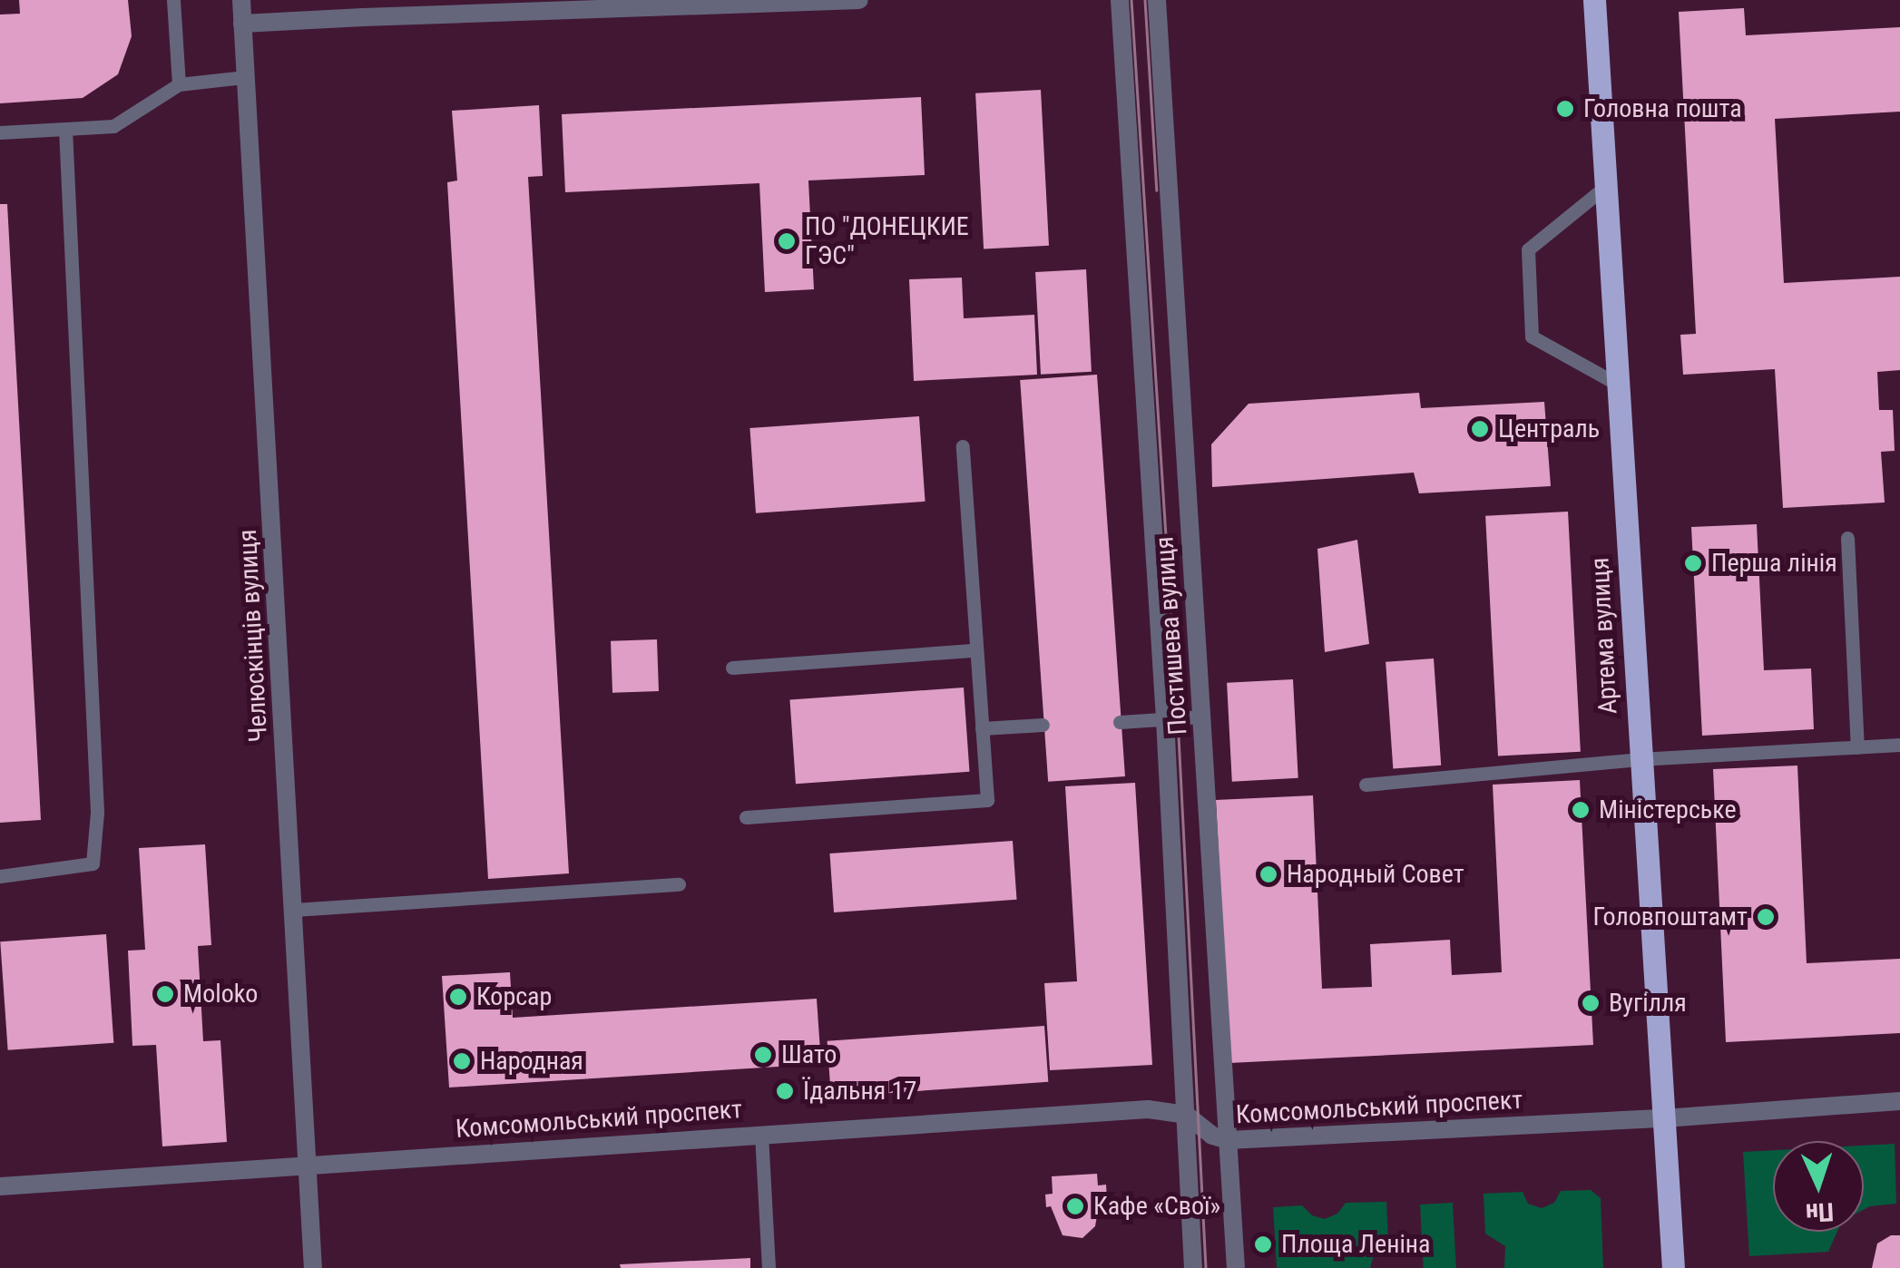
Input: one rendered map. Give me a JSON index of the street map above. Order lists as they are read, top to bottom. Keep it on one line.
{"streets":{"main road":["Артема вулиця"],"street":["Челюскінців вулиця","Постишева вулиця","Комсомольський проспект"]},"crossings":[["Челюскінців вулиця","Комсомольський проспект"],["Постишева вулиця","Комсомольський проспект"],["Артема вулиця","Комсомольський проспект"]],"places":["Головна пошта","ПО \"ДОНЕЦКИЕ ГЭС\"","Централь","Перша лінія","Міністерське","Народный Совет","Головпоштамт","Moloko","Корсар","Вугілля","Шато","Народная","Їдальня 17","Кафе «Свої»","Площа Леніна"],"north":"bottom"}
